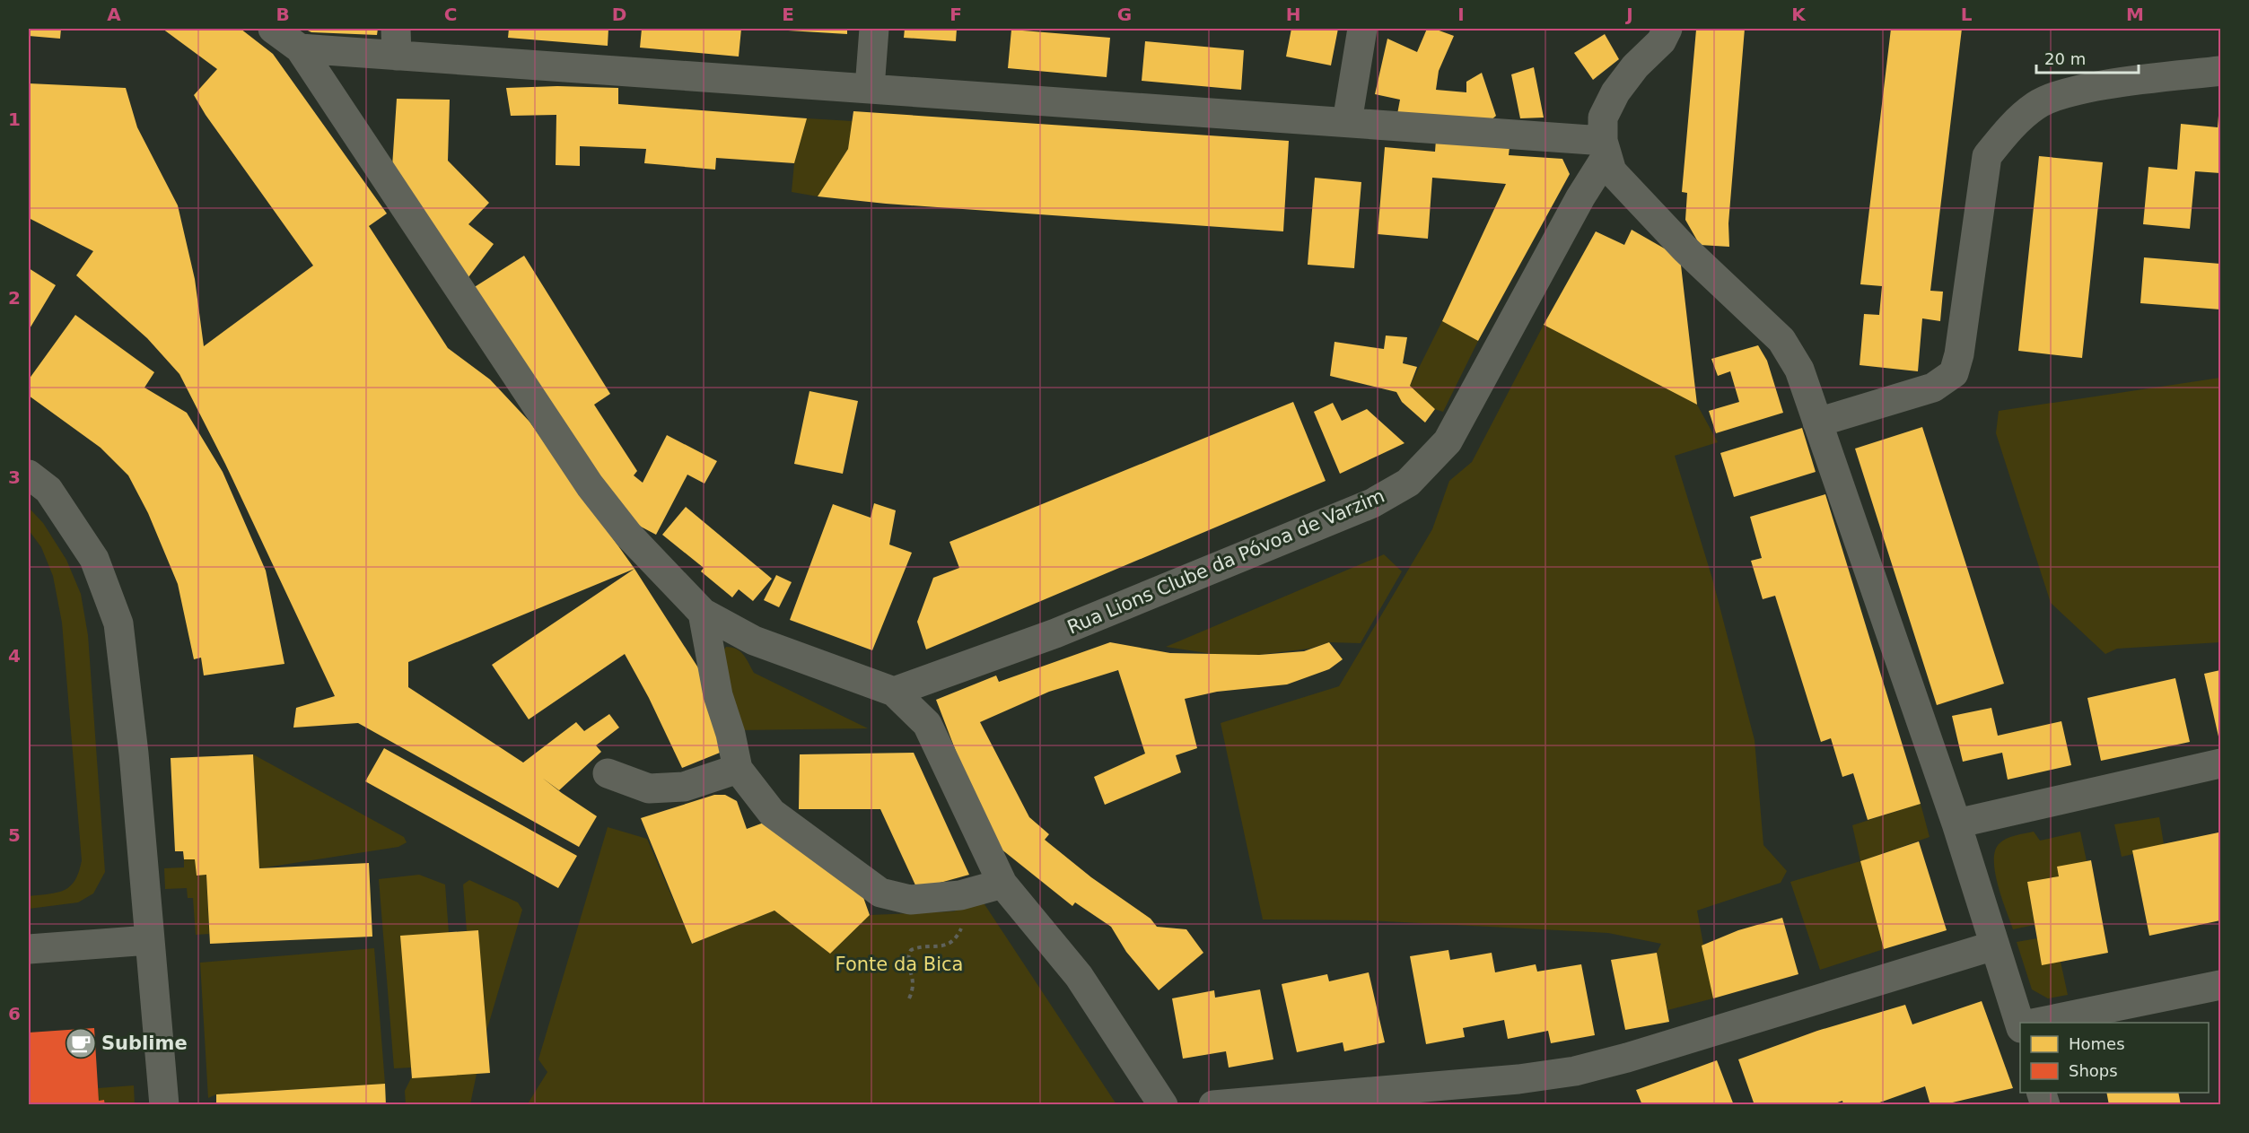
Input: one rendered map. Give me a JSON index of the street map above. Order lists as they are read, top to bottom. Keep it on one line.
{"streets":{"street":["Rua Lions Clube da Póvoa de Varzim"]},"parks":["Fonte da Bica"],"places":{"cafe":["Sublime"]},"legend":["Homes","Shops"],"scale_bar":"20 m","grid":{"columns":["A","B","C","D","E","F","G","H","I","J","K","L","M"],"rows":["1","2","3","4","5","6"]}}
